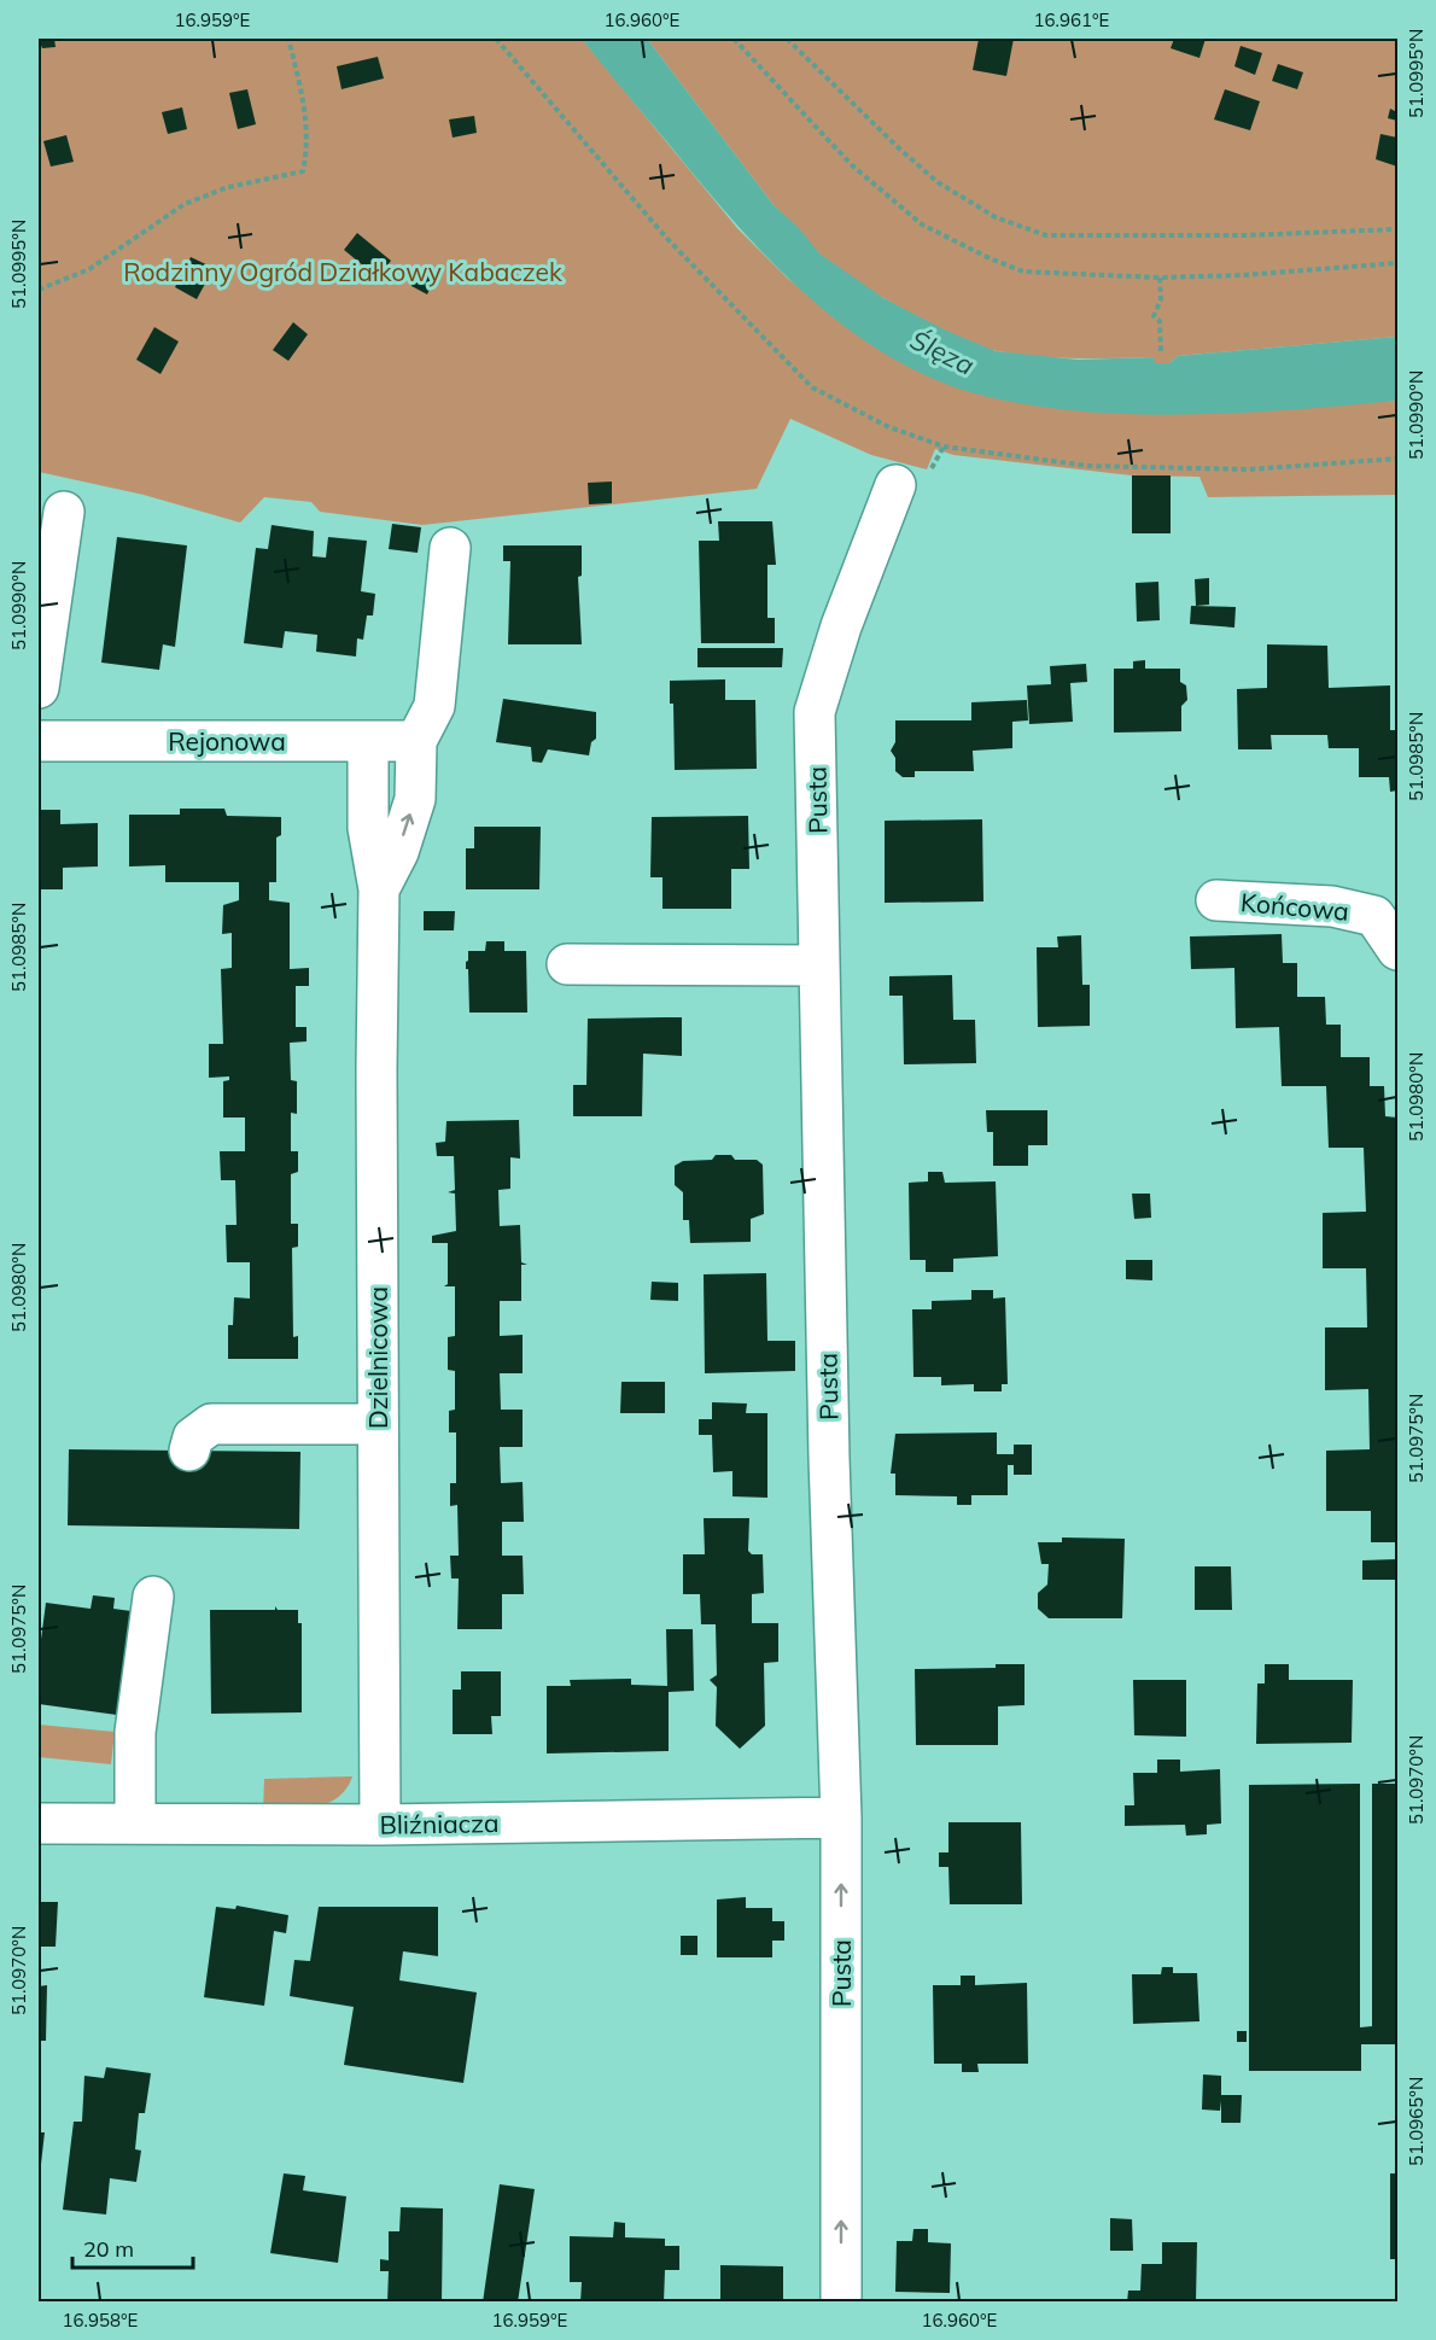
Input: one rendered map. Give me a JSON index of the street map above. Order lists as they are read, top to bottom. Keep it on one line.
{"streets":{"street":["Rejonowa","Pusta","Końcowa","Dzielnicowa","Bliźniacza"]},"crossings":[["Rejonowa","Dzielnicowa"],["Pusta","Bliźniacza"],["Dzielnicowa","Bliźniacza"]],"water":["Ślęza"],"parks":["Rodzinny Ogród Działkowy Kabaczek"],"scale_bar":"20 m","coordinates":["16.959°E","16.960°E","16.961°E","51.0995°N","51.0990°N","51.0985°N","51.0980°N","51.0975°N","51.0970°N","51.0965°N","16.958°E"]}
